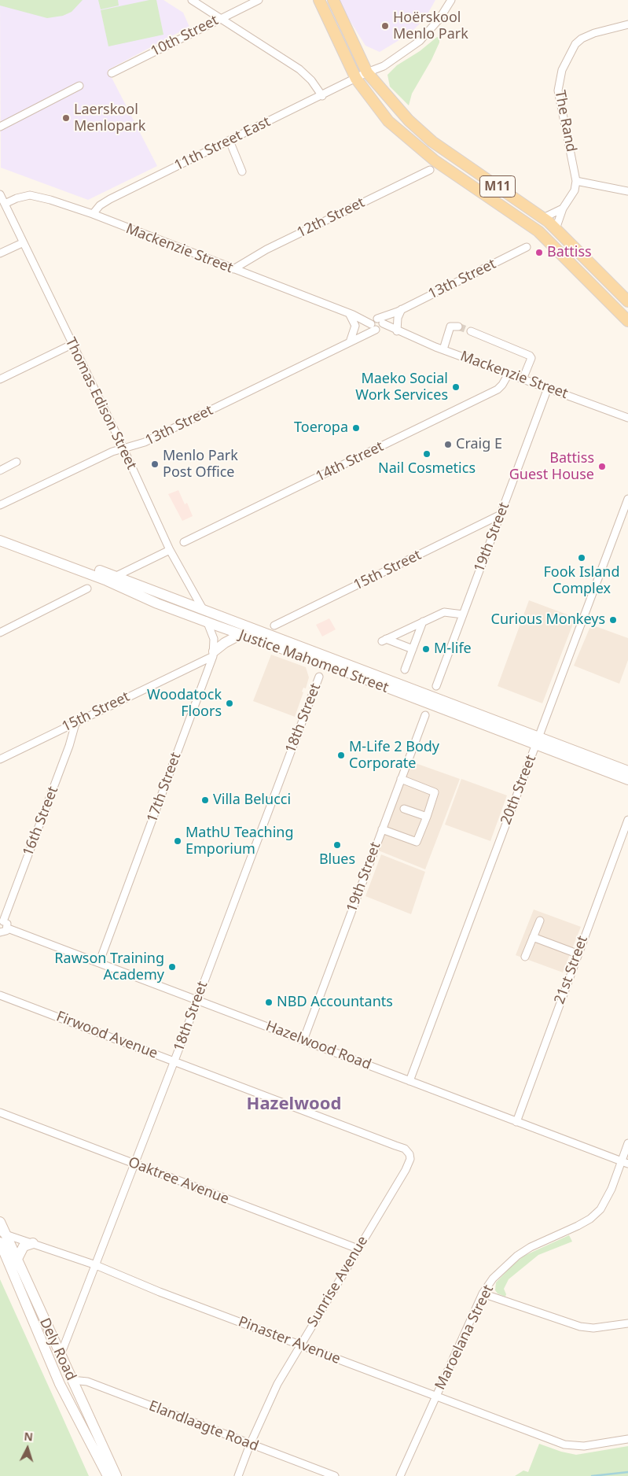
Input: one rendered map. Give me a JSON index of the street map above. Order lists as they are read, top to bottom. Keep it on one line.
{"streets":{"main road":["M11","Justice Mahomed Street","Dely Road"],"street":["10th Street","The Rand","11th Street East","12th Street","Mackenzie Street","13th Street","Thomas Edison Street","14th Street","19th Street","15th Street","18th Street","17th Street","20th Street","16th Street","21st Street","Firwood Avenue","Hazelwood Road","Oaktree Avenue","Sunrise Avenue","Maroelana Street","Pinaster Avenue","Elandlaagte Road"]},"crossings":[["11th Street East","M11"],["11th Street East","Mackenzie Street"],["12th Street","Mackenzie Street"],["Mackenzie Street","13th Street"],["Mackenzie Street","Thomas Edison Street"],["Mackenzie Street","14th Street"],["Mackenzie Street","19th Street"],["13th Street","Thomas Edison Street"],["Thomas Edison Street","Justice Mahomed Street"],["Thomas Edison Street","17th Street"],["19th Street","15th Street"],["19th Street","Hazelwood Road"],["15th Street","17th Street"],["15th Street","16th Street"],["Justice Mahomed Street","17th Street"],["Justice Mahomed Street","20th Street"],["18th Street","Firwood Avenue"],["18th Street","Hazelwood Road"],["18th Street","Oaktree Avenue"],["18th Street","Pinaster Avenue"],["18th Street","Dely Road"],["17th Street","Hazelwood Road"],["20th Street","Hazelwood Road"],["21st Street","Hazelwood Road"],["Firwood Avenue","Sunrise Avenue"],["Hazelwood Road","Maroelana Street"],["Oaktree Avenue","Sunrise Avenue"],["Sunrise Avenue","Pinaster Avenue"],["Sunrise Avenue","Elandlaagte Road"],["Maroelana Street","Pinaster Avenue"],["Pinaster Avenue","Dely Road"],["Dely Road","Elandlaagte Road"]],"districts":["Hazelwood"],"places":["Hoërskool Menlo Park","Laerskool Menlopark","Battiss","Maeko Social Work Services","Toeropa","Craig E","Nail Cosmetics","Menlo Park Post Office","Battiss Guest House","Fook Island Complex","Curious Monkeys","M-life","Woodatock Floors","M-Life 2 Body Corporate","Villa Belucci","MathU Teaching Emporium","Blues","Rawson Training Academy","NBD Accountants"],"north":"top"}
